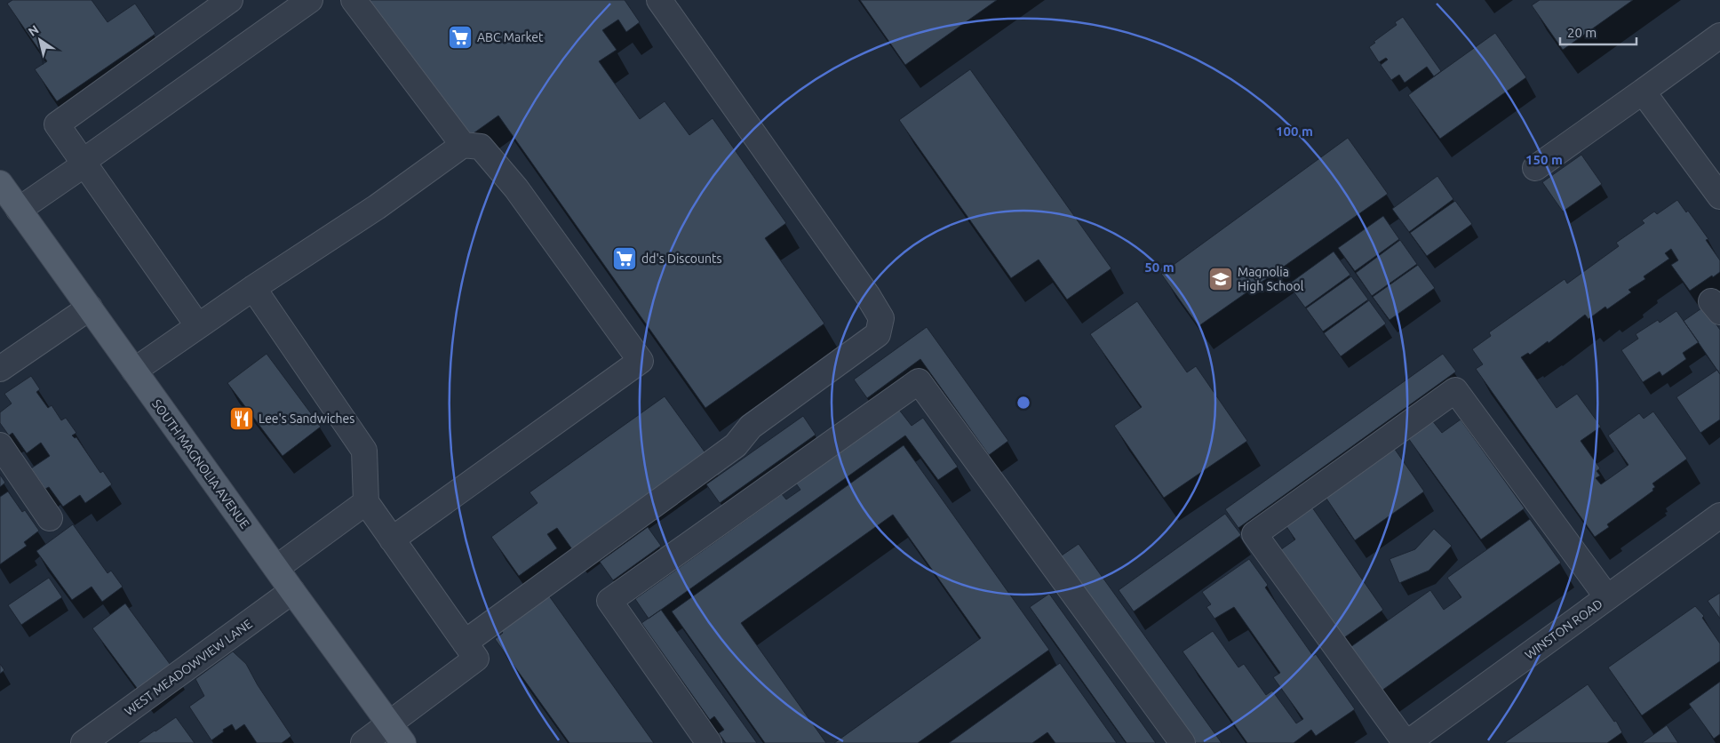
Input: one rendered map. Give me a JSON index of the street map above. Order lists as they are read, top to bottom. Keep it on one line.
{"streets":{"main road":["SOUTH MAGNOLIA AVENUE"],"street":["WINSTON ROAD","WEST MEADOWVIEW LANE"]},"crossings":[["SOUTH MAGNOLIA AVENUE","WEST MEADOWVIEW LANE"]],"places":{"supermarket":["ABC Market","dd's Discounts"],"school or university":["Magnolia High School"],"restaurant":["Lee's Sandwiches"]},"scale_bar":"20 m","north":"top left","rings":["100 m","150 m","50 m"]}
